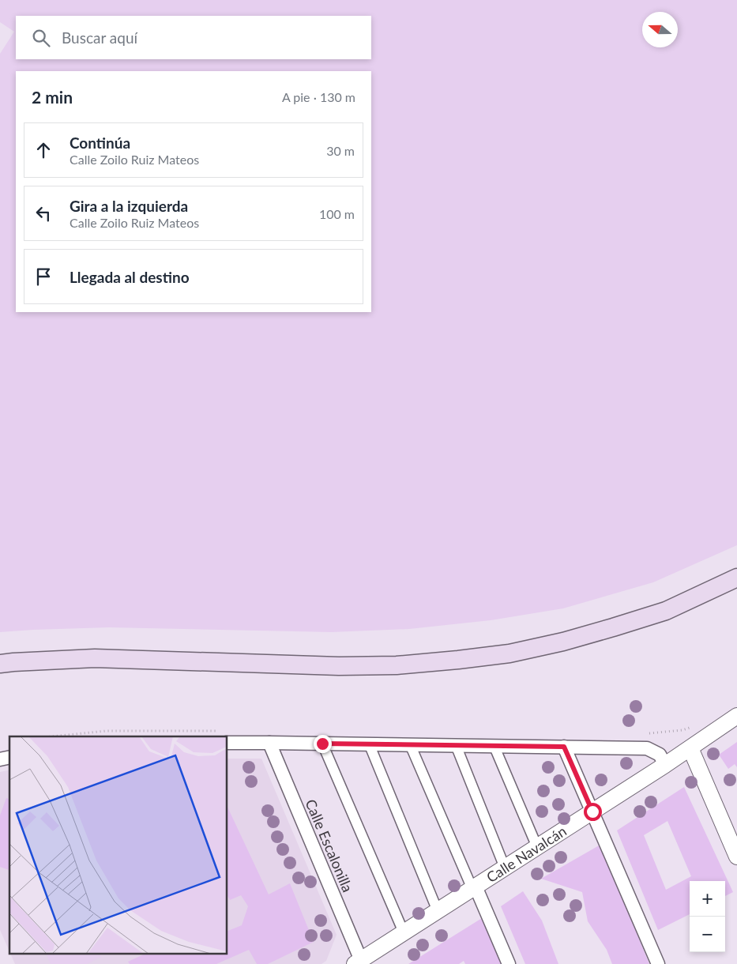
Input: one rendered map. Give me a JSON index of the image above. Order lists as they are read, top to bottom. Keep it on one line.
{"streets":{"street":["Calle Escalonilla","Calle Navalcán"]},"crossings":[["Calle Escalonilla","Calle Navalcán"]],"north":"left","page":{"search":"Buscar aquí","heading":["2 min","A pie · 130 m"],"list":[["Continúa","Calle Zoilo Ruiz Mateos","30 m"],["Gira a la izquierda","Calle Zoilo Ruiz Mateos","100 m"],"Llegada al destino"],"map_buttons":["+","−"]}}
